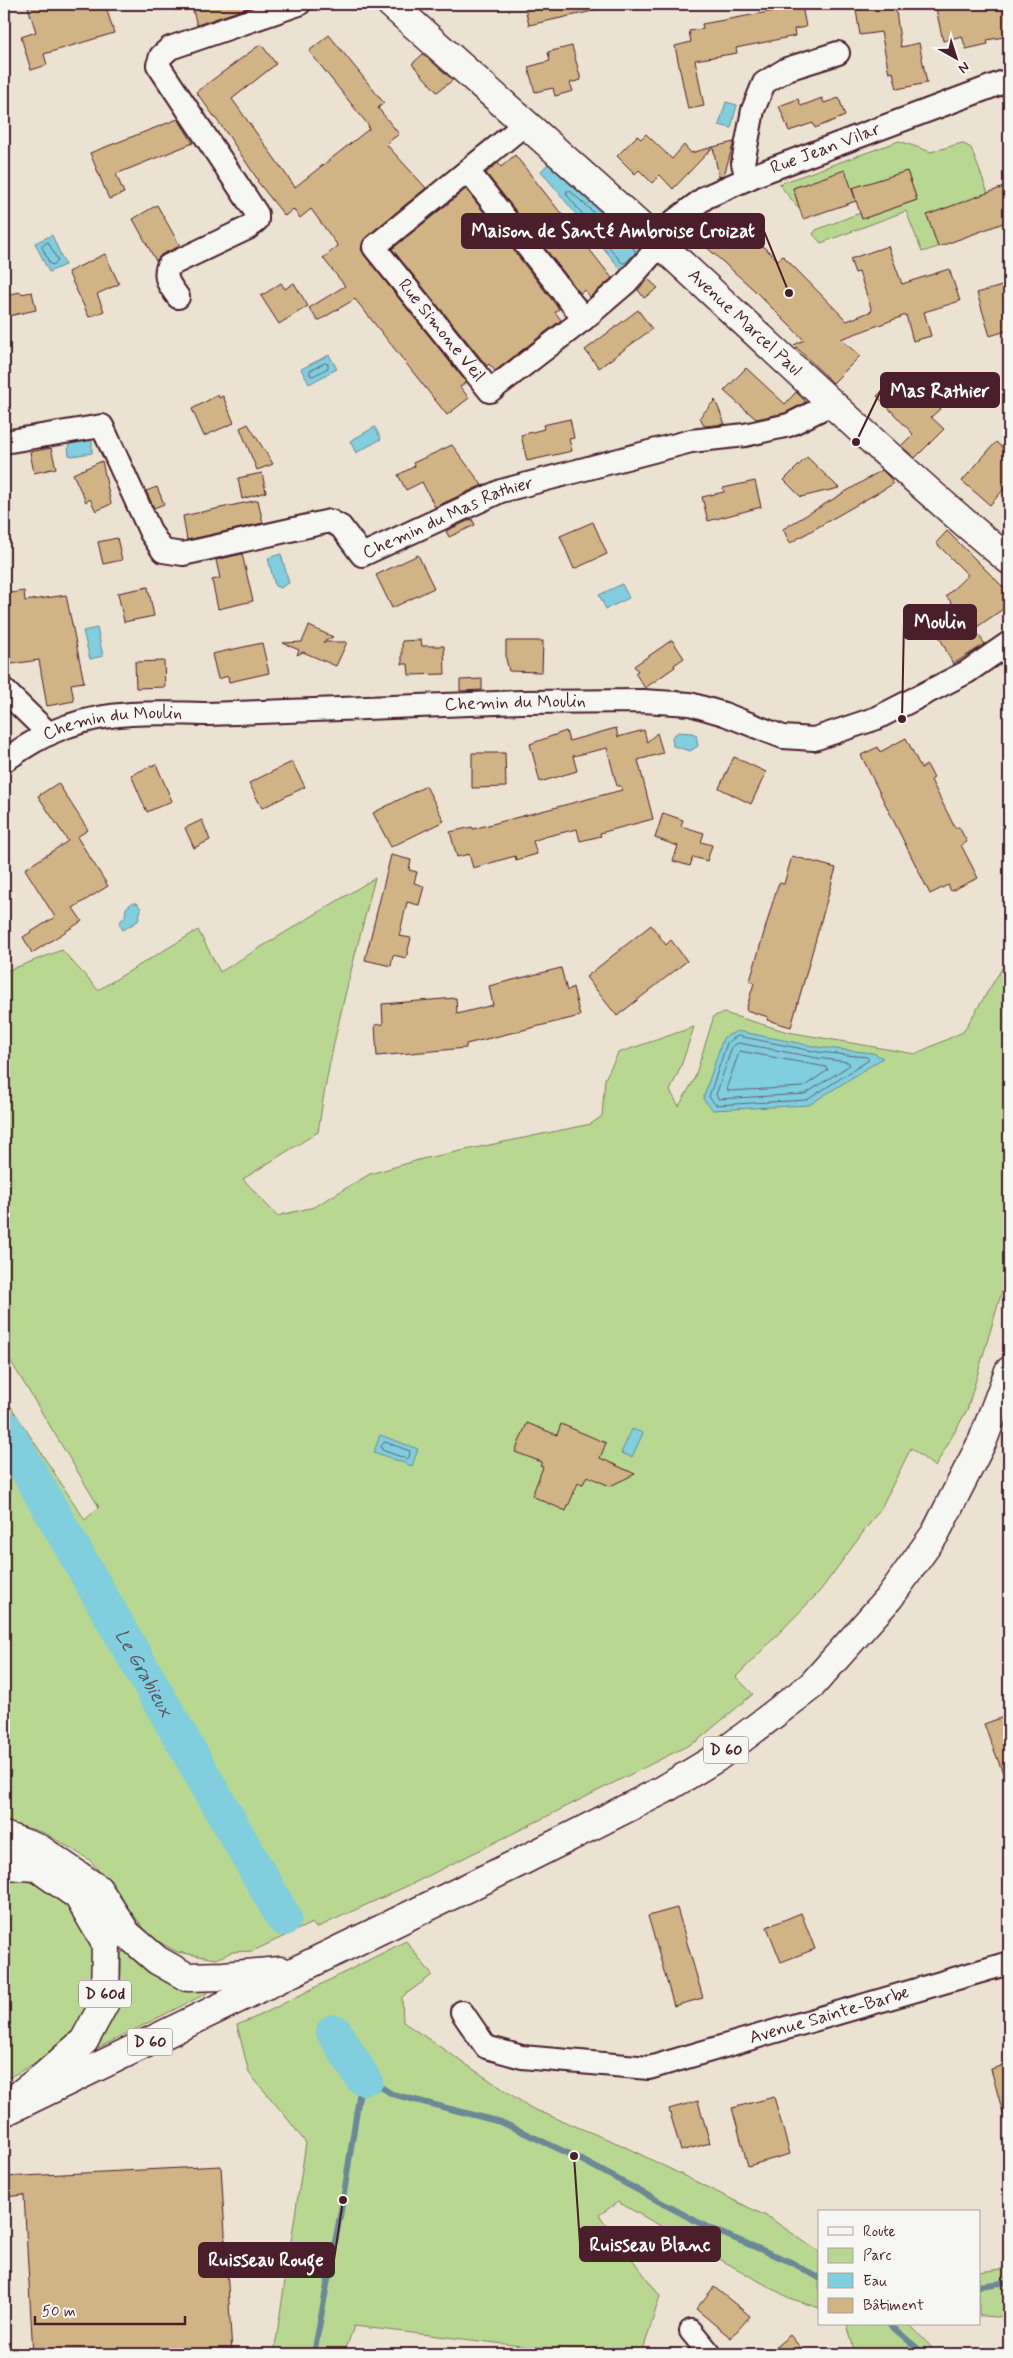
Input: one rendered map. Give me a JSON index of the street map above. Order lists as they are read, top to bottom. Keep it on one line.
{"streets":{"main road":["Avenue Marcel Paul","D 60","D 60d"],"street":["Rue Jean Vilar","Rue Simone Veil","Chemin du Mas Rathier","Chemin du Moulin","Avenue Sainte-Barbe"]},"crossings":[["Rue Jean Vilar","Avenue Marcel Paul"],["Rue Jean Vilar","Rue Simone Veil"],["Avenue Marcel Paul","Rue Simone Veil"],["Avenue Marcel Paul","Chemin du Mas Rathier"]],"water":["Le Grabieux"],"places":["Maison de Santé Ambroise Croizat","Mas Rathier","Moulin","Ruisseau Blanc","Ruisseau Rouge"],"legend":["Route","Parc","Eau","Bâtiment"],"scale_bar":"50 m","north":"bottom right"}
